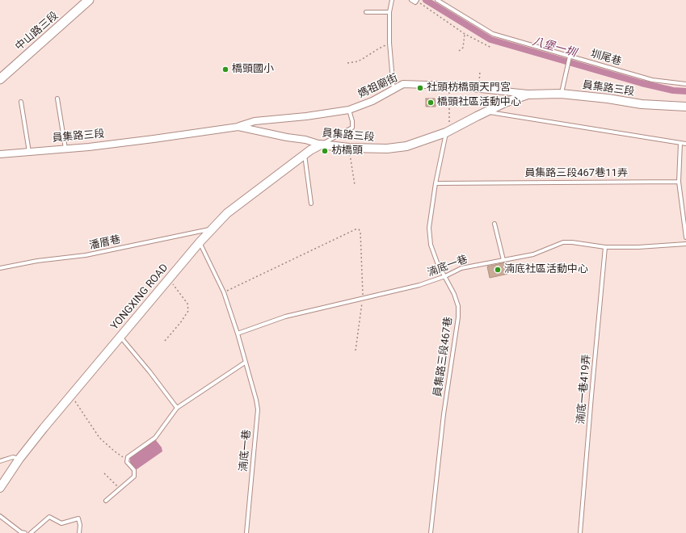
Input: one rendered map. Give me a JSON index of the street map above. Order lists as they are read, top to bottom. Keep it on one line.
{"streets":{"main road":["中山路三段"],"street":["媽祖廟街","員集路三段","YONGXING ROAD"],"lane":["圳尾巷","員集路三段467巷11弄","潘厝巷","湳底一巷","員集路三段467巷","湳底一巷419弄"]},"crossings":[["媽祖廟街","員集路三段"],["員集路三段","YONGXING ROAD"],["員集路三段","員集路三段467巷"],["員集路三段467巷11弄","員集路三段467巷"],["潘厝巷","YONGXING ROAD"],["湳底一巷","YONGXING ROAD"],["湳底一巷","員集路三段467巷"],["湳底一巷","湳底一巷419弄"]],"water":["八堡一圳"],"places":["橋頭國小","社頭枋橋頭天門宮","橋頭社區活動中心","枋橋頭","湳底社區活動中心"]}
